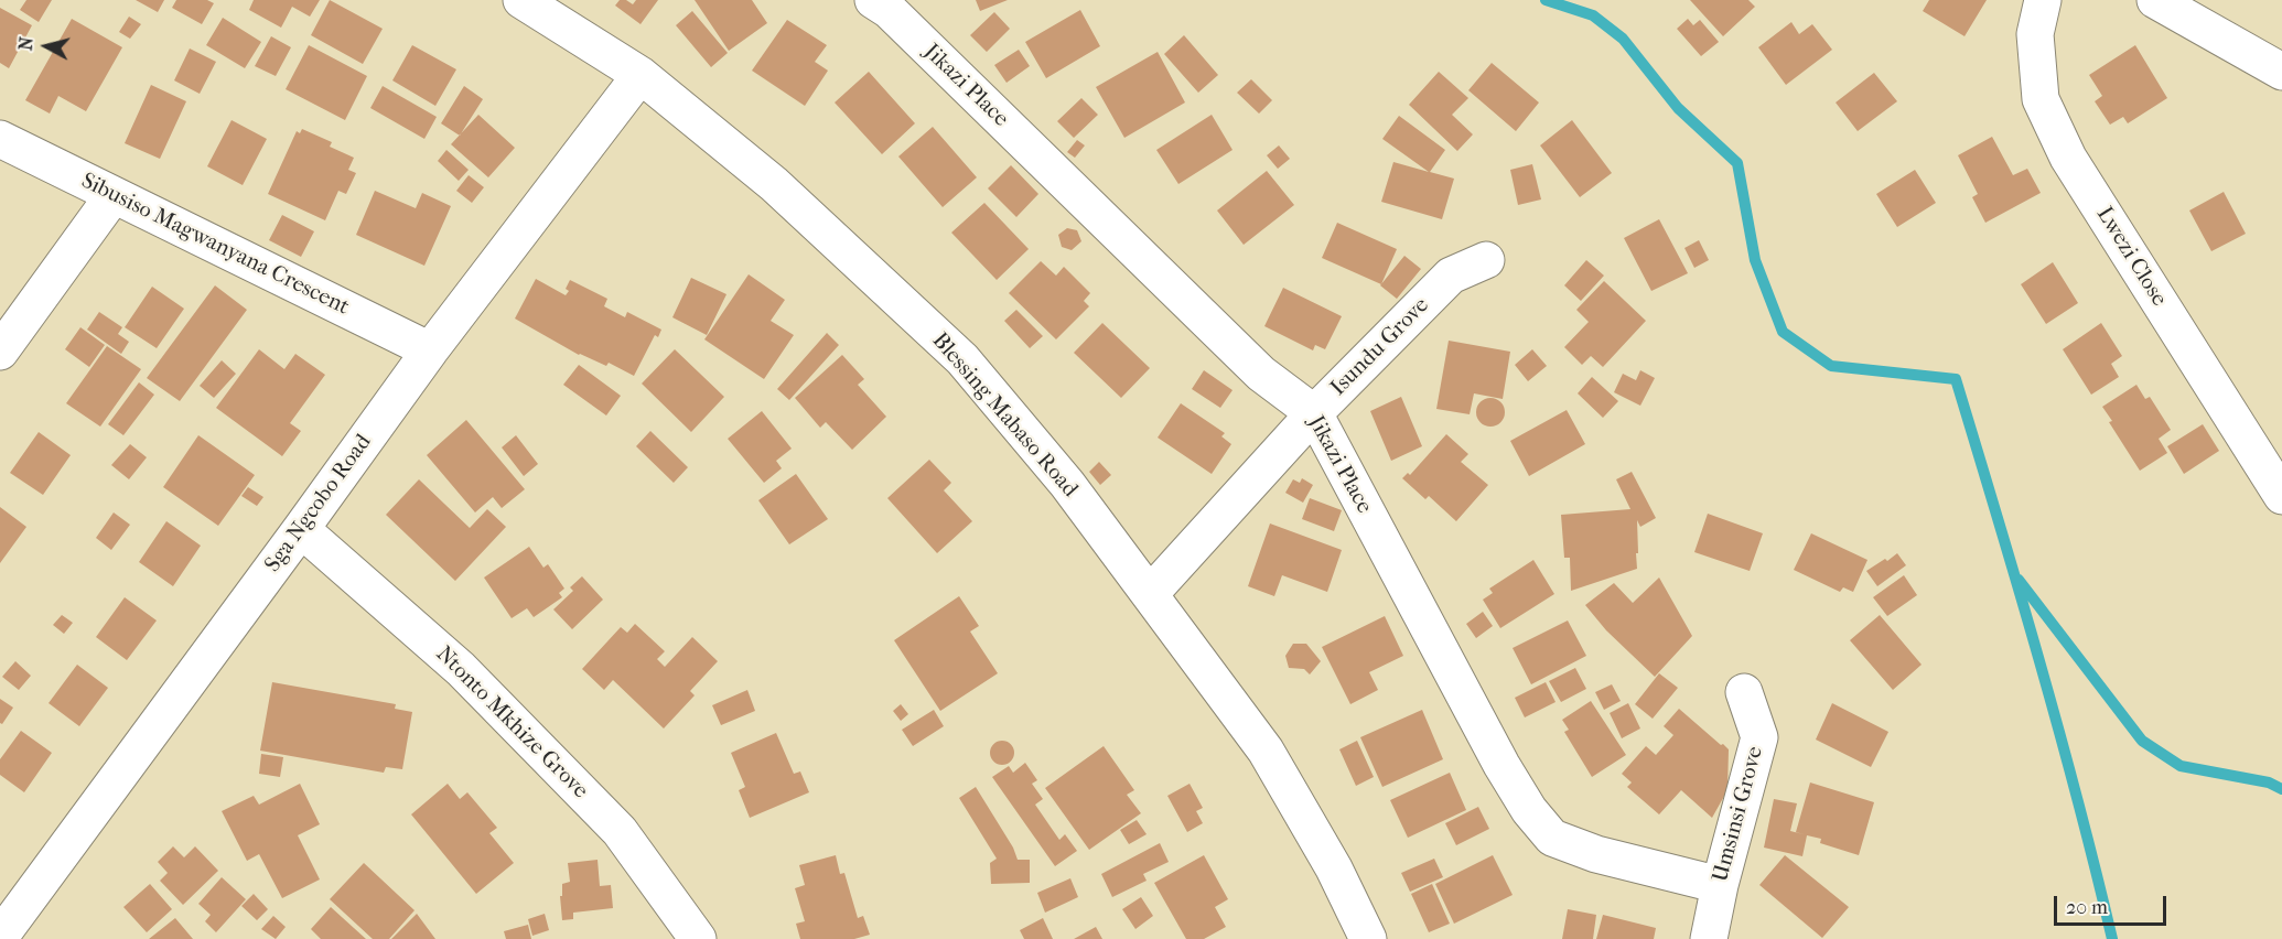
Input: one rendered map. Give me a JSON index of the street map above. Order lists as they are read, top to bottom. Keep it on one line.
{"streets":{"street":["Jikazi Place","Sibusiso Magwanyana Crescent","Lwezi Close","Isundu Grove","Blessing Mabaso Road","Sga Ngcobo Road","Ntonto Mkhize Grove","Umsinsi Grove"]},"crossings":[["Jikazi Place","Isundu Grove"],["Jikazi Place","Umsinsi Grove"],["Sibusiso Magwanyana Crescent","Sga Ngcobo Road"],["Isundu Grove","Blessing Mabaso Road"],["Blessing Mabaso Road","Sga Ngcobo Road"],["Sga Ngcobo Road","Ntonto Mkhize Grove"]],"scale_bar":"20 m","north":"left"}
